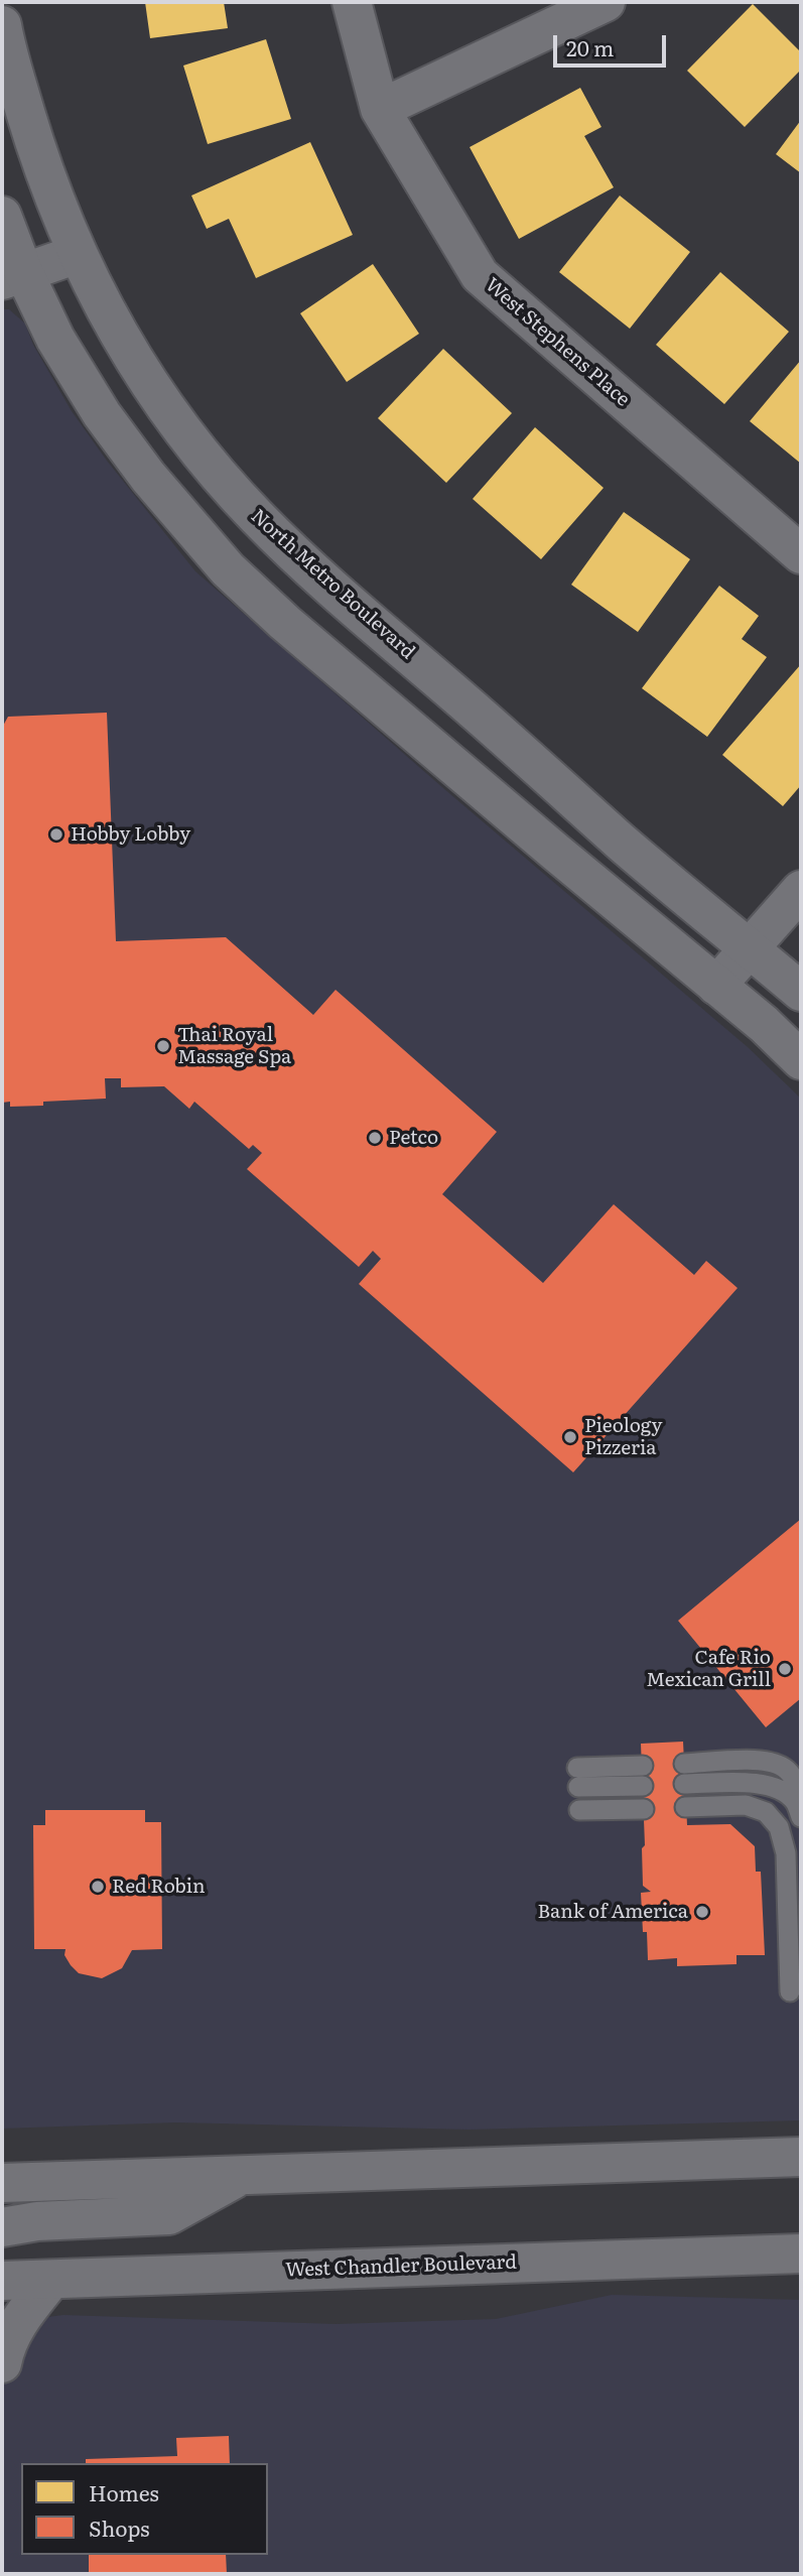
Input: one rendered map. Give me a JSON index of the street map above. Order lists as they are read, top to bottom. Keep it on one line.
{"streets":{"street":["West Stephens Place","North Metro Boulevard","West Chandler Boulevard"]},"places":["Hobby Lobby","Thai Royal Massage Spa","Petco","Pieology Pizzeria","Cafe Rio Mexican Grill","Red Robin","Bank of America"],"legend":["Homes","Shops"],"scale_bar":"20 m"}
